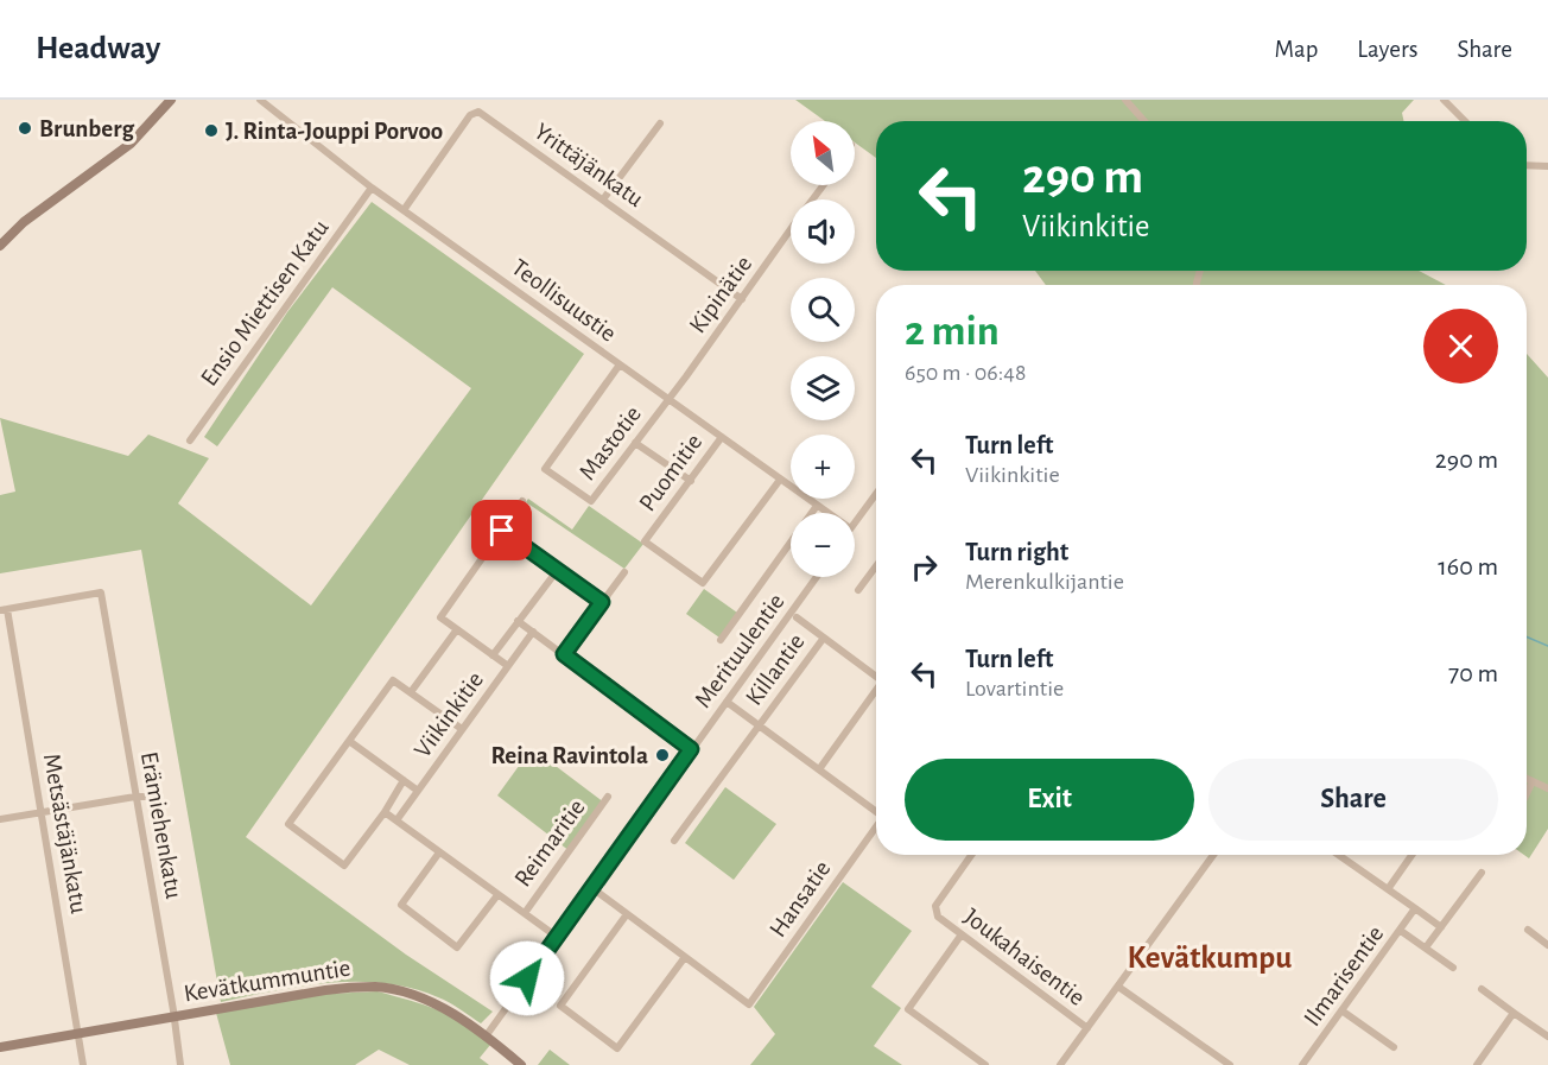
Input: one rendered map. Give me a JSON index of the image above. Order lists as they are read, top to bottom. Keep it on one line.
{"streets":{"street":["Yrittäjänkatu","Kipinätie","Teollisuustie","Ensio Miettisen Katu","Mastotie","Puomitie","Merituulentie","Killantie","Viikinkitie","Erämiehenkatu","Metsästäjänkatu","Reimaritie","Hansatie","Joukahaisentie","Ilmarisentie","Kevätkummuntie"]},"crossings":[["Yrittäjänkatu","Kipinätie"],["Yrittäjänkatu","Teollisuustie"],["Kipinätie","Teollisuustie"],["Kipinätie","Mastotie"],["Teollisuustie","Ensio Miettisen Katu"],["Teollisuustie","Mastotie"],["Teollisuustie","Puomitie"],["Merituulentie","Hansatie"],["Merituulentie","Kevätkummuntie"],["Killantie","Hansatie"],["Erämiehenkatu","Metsästäjänkatu"],["Erämiehenkatu","Kevätkummuntie"],["Metsästäjänkatu","Kevätkummuntie"]],"districts":["Kevätkumpu"],"places":["Brunberg","J. Rinta-Jouppi Porvoo","Reina Ravintola"],"north":"top left","page":{"header":"Headway","nav":["Map","Layers","Share"],"map_buttons":["+","−"],"turn":["290 m","Viikinkitie"],"heading":["2 min","650 m · 06:48"],"list":[{"name":"Turn left","note":"Viikinkitie","value":"290 m"},{"name":"Turn right","note":"Merenkulkijantie","value":"160 m"},{"name":"Turn left","note":"Lovartintie","value":"70 m"}],"buttons":["Exit","Share"]}}
